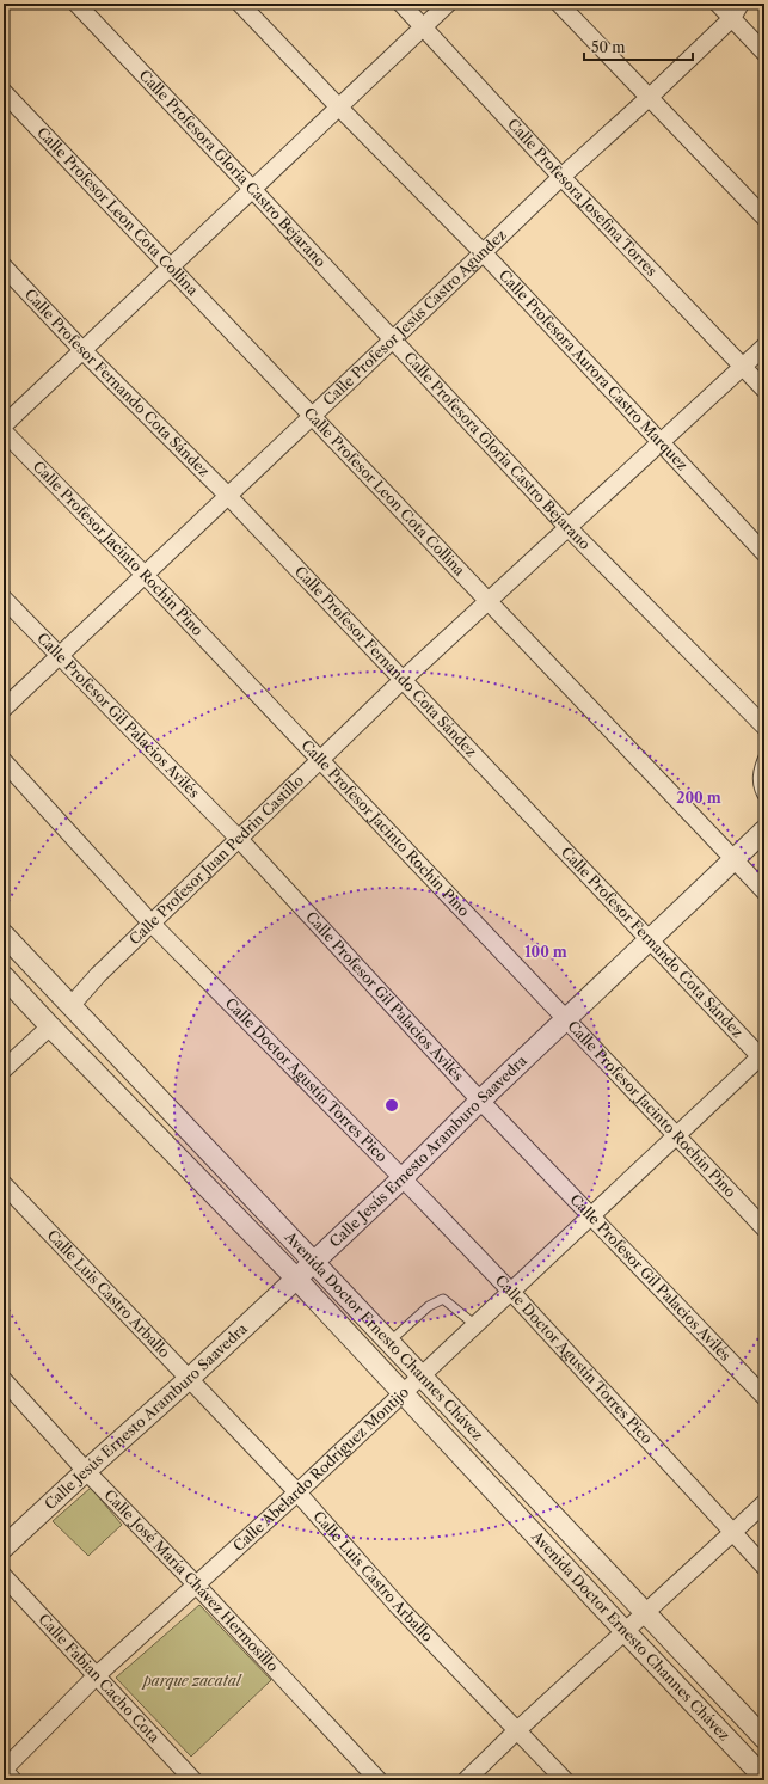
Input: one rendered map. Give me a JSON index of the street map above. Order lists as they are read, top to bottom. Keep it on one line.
{"streets":{"street":["Calle Profesora Gloria Castro Bejarano","Calle Profesora Josefina Torres","Calle Profesor Leon Cota Collina","Calle Profesor Jesús Castro Agúndez","Calle Profesora Aurora Castro Marquez","Calle Profesor Fernando Cota Sández","Calle Profesor Jacinto Rochin Pino","Calle Profesor Gil Palacios Avilés","Calle Profesor Juan Pedrin Castillo","Calle Doctor Agustín Torres Pico","Calle Jesús Ernesto Aramburo Saavedra","Calle Luis Castro Arballo","Avenida Doctor Ernesto Channes Chávez","Calle Abelardo Rodríguez Montijo","Calle José María Chávez Hermosillo","Calle Fabian Cacho Cota"]},"crossings":[["Calle Profesora Gloria Castro Bejarano","Calle Profesor Jesús Castro Agúndez"],["Calle Profesora Gloria Castro Bejarano","Calle Profesor Juan Pedrin Castillo"],["Calle Profesora Josefina Torres","Calle Profesor Jesús Castro Agúndez"],["Calle Profesora Josefina Torres","Calle Profesor Juan Pedrin Castillo"],["Calle Profesor Leon Cota Collina","Calle Profesor Jesús Castro Agúndez"],["Calle Profesor Leon Cota Collina","Calle Profesor Juan Pedrin Castillo"],["Calle Profesor Leon Cota Collina","Calle Jesús Ernesto Aramburo Saavedra"],["Calle Profesor Jesús Castro Agúndez","Calle Profesora Aurora Castro Marquez"],["Calle Profesor Jesús Castro Agúndez","Calle Profesor Fernando Cota Sández"],["Calle Profesor Jesús Castro Agúndez","Calle Profesor Jacinto Rochin Pino"],["Calle Profesor Jesús Castro Agúndez","Calle Profesor Gil Palacios Avilés"],["Calle Profesora Aurora Castro Marquez","Calle Profesor Juan Pedrin Castillo"],["Calle Profesor Fernando Cota Sández","Calle Profesor Juan Pedrin Castillo"],["Calle Profesor Fernando Cota Sández","Calle Jesús Ernesto Aramburo Saavedra"],["Calle Profesor Fernando Cota Sández","Calle Abelardo Rodríguez Montijo"],["Calle Profesor Jacinto Rochin Pino","Calle Profesor Juan Pedrin Castillo"],["Calle Profesor Jacinto Rochin Pino","Calle Jesús Ernesto Aramburo Saavedra"],["Calle Profesor Jacinto Rochin Pino","Calle Abelardo Rodríguez Montijo"],["Calle Profesor Gil Palacios Avilés","Calle Profesor Juan Pedrin Castillo"],["Calle Profesor Gil Palacios Avilés","Calle Jesús Ernesto Aramburo Saavedra"],["Calle Profesor Gil Palacios Avilés","Calle Abelardo Rodríguez Montijo"],["Calle Profesor Juan Pedrin Castillo","Calle Doctor Agustín Torres Pico"],["Calle Profesor Juan Pedrin Castillo","Avenida Doctor Ernesto Channes Chávez"],["Calle Doctor Agustín Torres Pico","Calle Jesús Ernesto Aramburo Saavedra"],["Calle Doctor Agustín Torres Pico","Calle Abelardo Rodríguez Montijo"],["Calle Jesús Ernesto Aramburo Saavedra","Calle Luis Castro Arballo"],["Calle Jesús Ernesto Aramburo Saavedra","Avenida Doctor Ernesto Channes Chávez"],["Calle Jesús Ernesto Aramburo Saavedra","Calle José María Chávez Hermosillo"],["Calle Luis Castro Arballo","Calle Abelardo Rodríguez Montijo"],["Avenida Doctor Ernesto Channes Chávez","Calle Abelardo Rodríguez Montijo"],["Calle Abelardo Rodríguez Montijo","Calle José María Chávez Hermosillo"],["Calle Abelardo Rodríguez Montijo","Calle Fabian Cacho Cota"]],"parks":["parque zacatal"],"scale_bar":"50 m","rings":["200 m","100 m"]}
